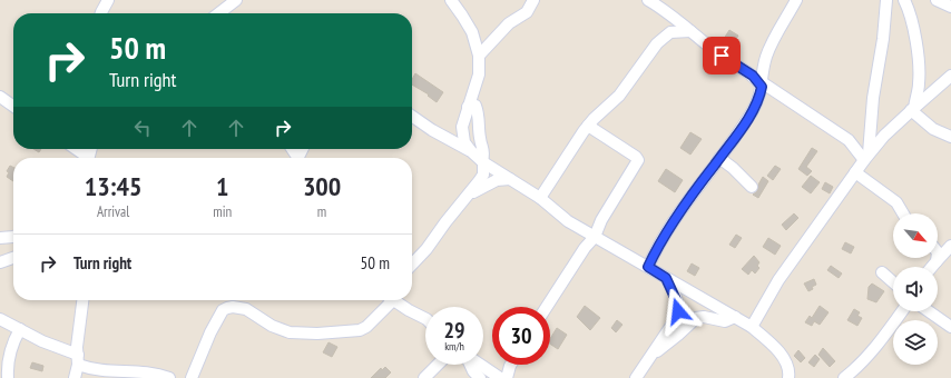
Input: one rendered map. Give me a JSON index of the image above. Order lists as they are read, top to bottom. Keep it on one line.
{"north":"bottom right","page":{"turn":["50 m","Turn right"],"eta":["13:45","Arrival","1","min","300","m"],"list":[{"name":"Turn right","value":"50 m"}],"speed":"29 km/h","limit":"30"}}
